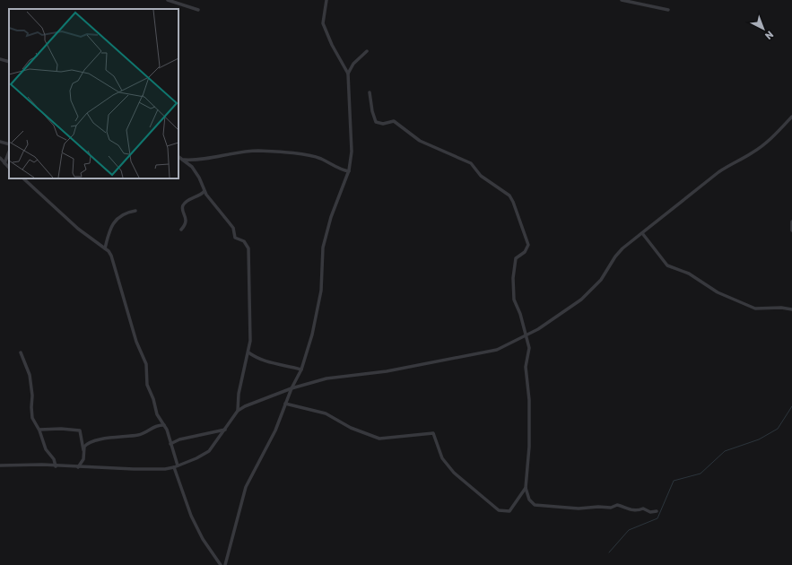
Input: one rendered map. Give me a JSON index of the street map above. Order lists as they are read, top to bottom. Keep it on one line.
{"north":"bottom right"}
